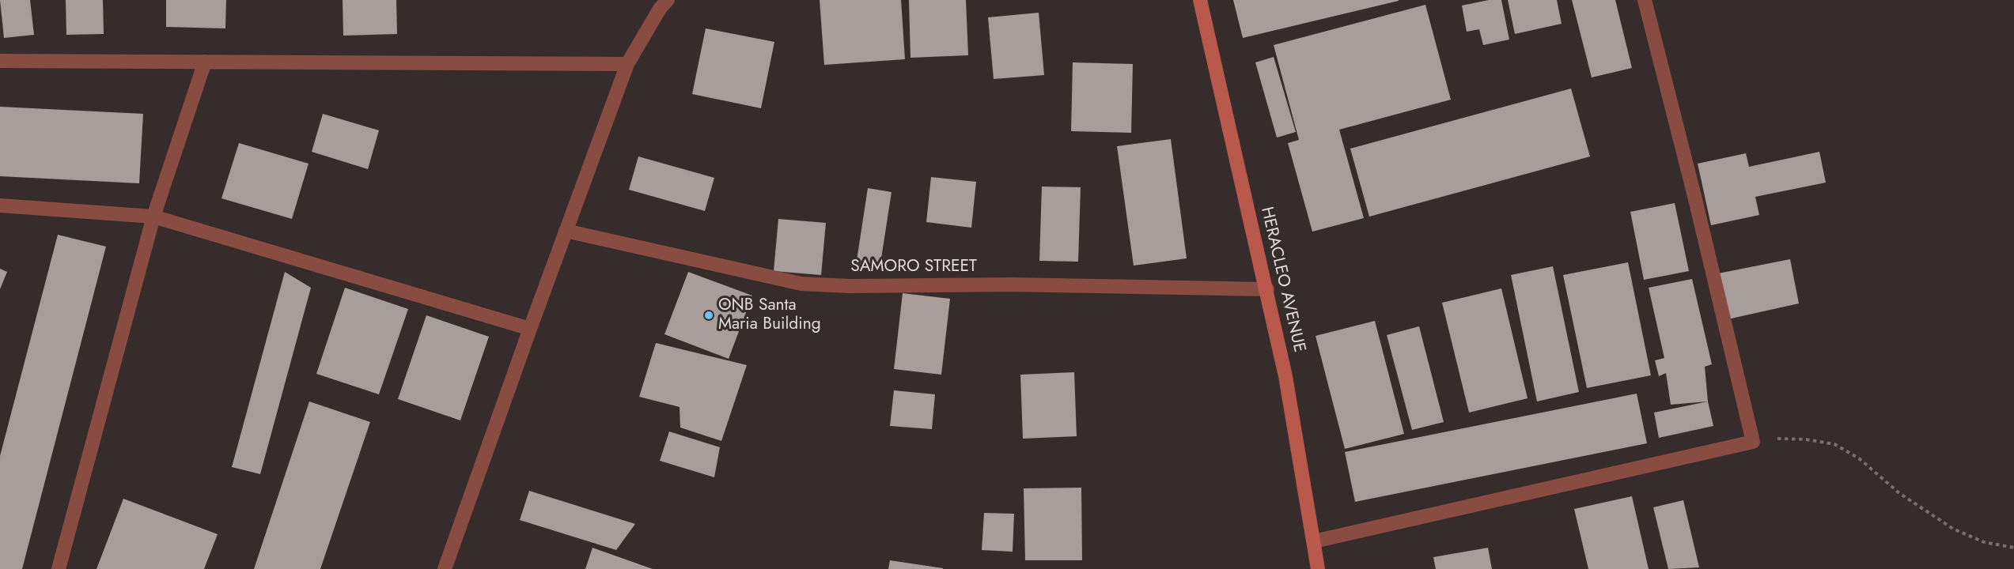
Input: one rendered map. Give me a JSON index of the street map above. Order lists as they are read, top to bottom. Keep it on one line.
{"streets":{"street":["SAMORO STREET","HERACLEO AVENUE"]},"crossings":[["SAMORO STREET","HERACLEO AVENUE"]],"places":["ONB Santa Maria Building"]}
